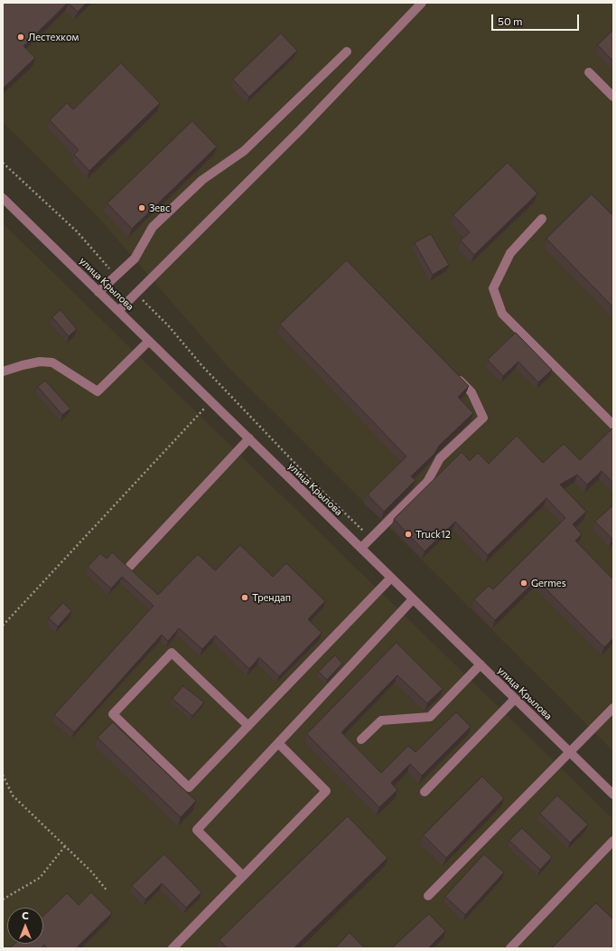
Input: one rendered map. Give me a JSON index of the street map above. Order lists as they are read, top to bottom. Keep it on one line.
{"streets":{"street":["улица Крылова"]},"places":["Лестехком","Зевс","Truck12","Germes","Трендап"],"scale_bar":"50 m","north":"top"}
